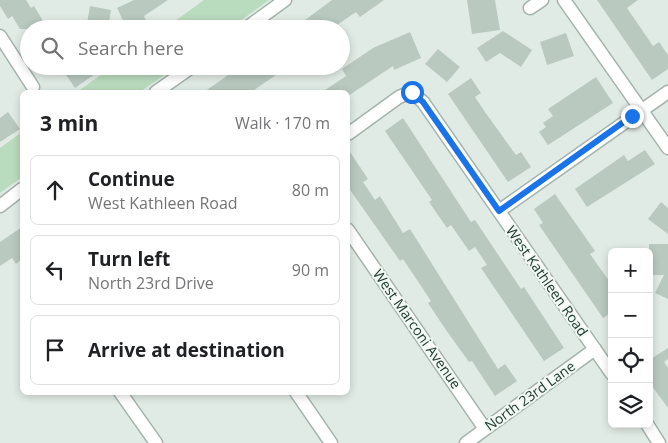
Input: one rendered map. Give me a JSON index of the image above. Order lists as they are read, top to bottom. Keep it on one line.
{"streets":{"street":["West Kathleen Road","West Marconi Avenue","North 23rd Lane"]},"crossings":[["West Kathleen Road","North 23rd Lane"],["West Marconi Avenue","North 23rd Lane"]],"page":{"search":"Search here","heading":["3 min","Walk · 170 m"],"list":[["Continue","West Kathleen Road","80 m"],["Turn left","North 23rd Drive","90 m"],"Arrive at destination"],"map_buttons":["+","−"]}}
